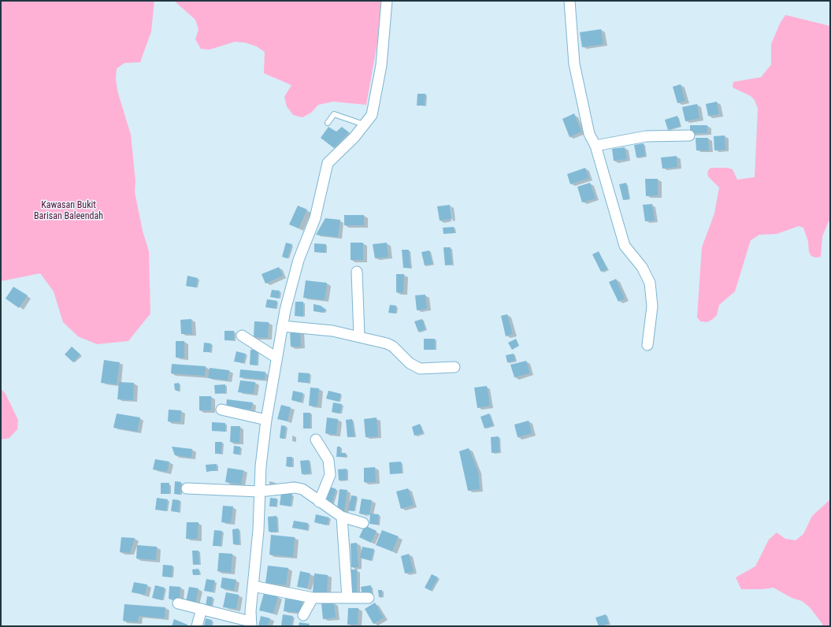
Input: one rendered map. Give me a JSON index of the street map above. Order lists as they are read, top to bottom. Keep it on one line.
{"parks":["Kawasan Bukit Barisan Baleendah"]}
